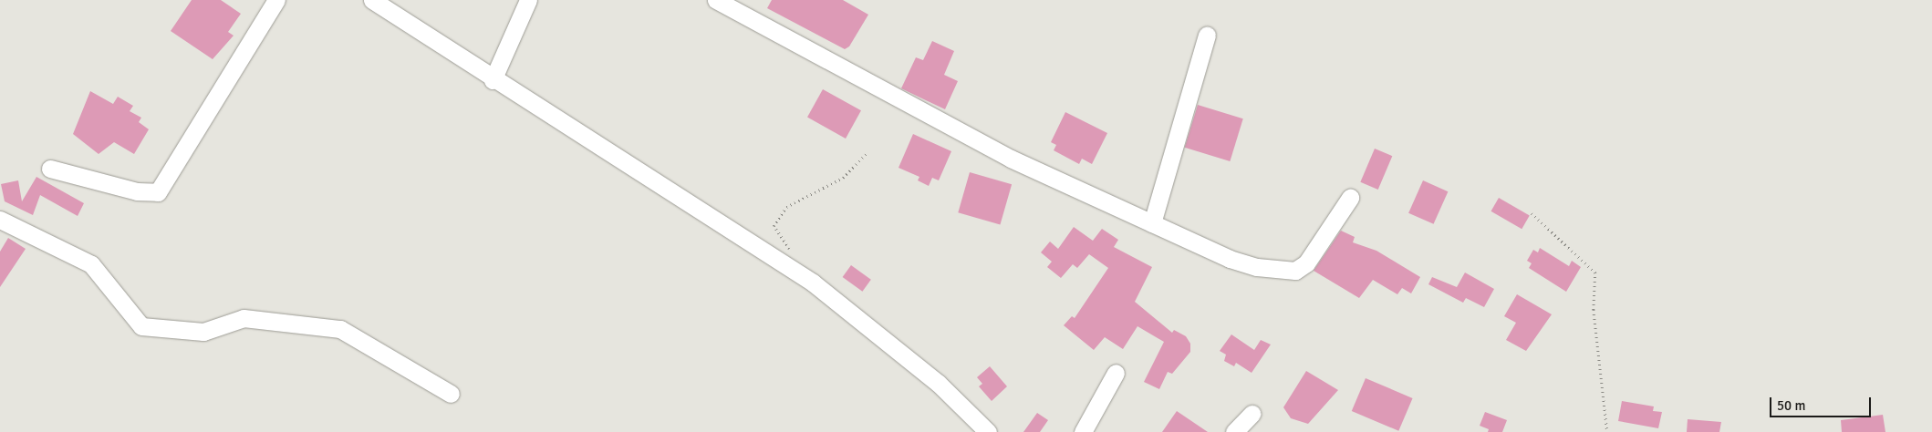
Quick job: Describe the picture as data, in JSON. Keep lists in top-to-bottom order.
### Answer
{
  "scale_bar": "50 m"
}
